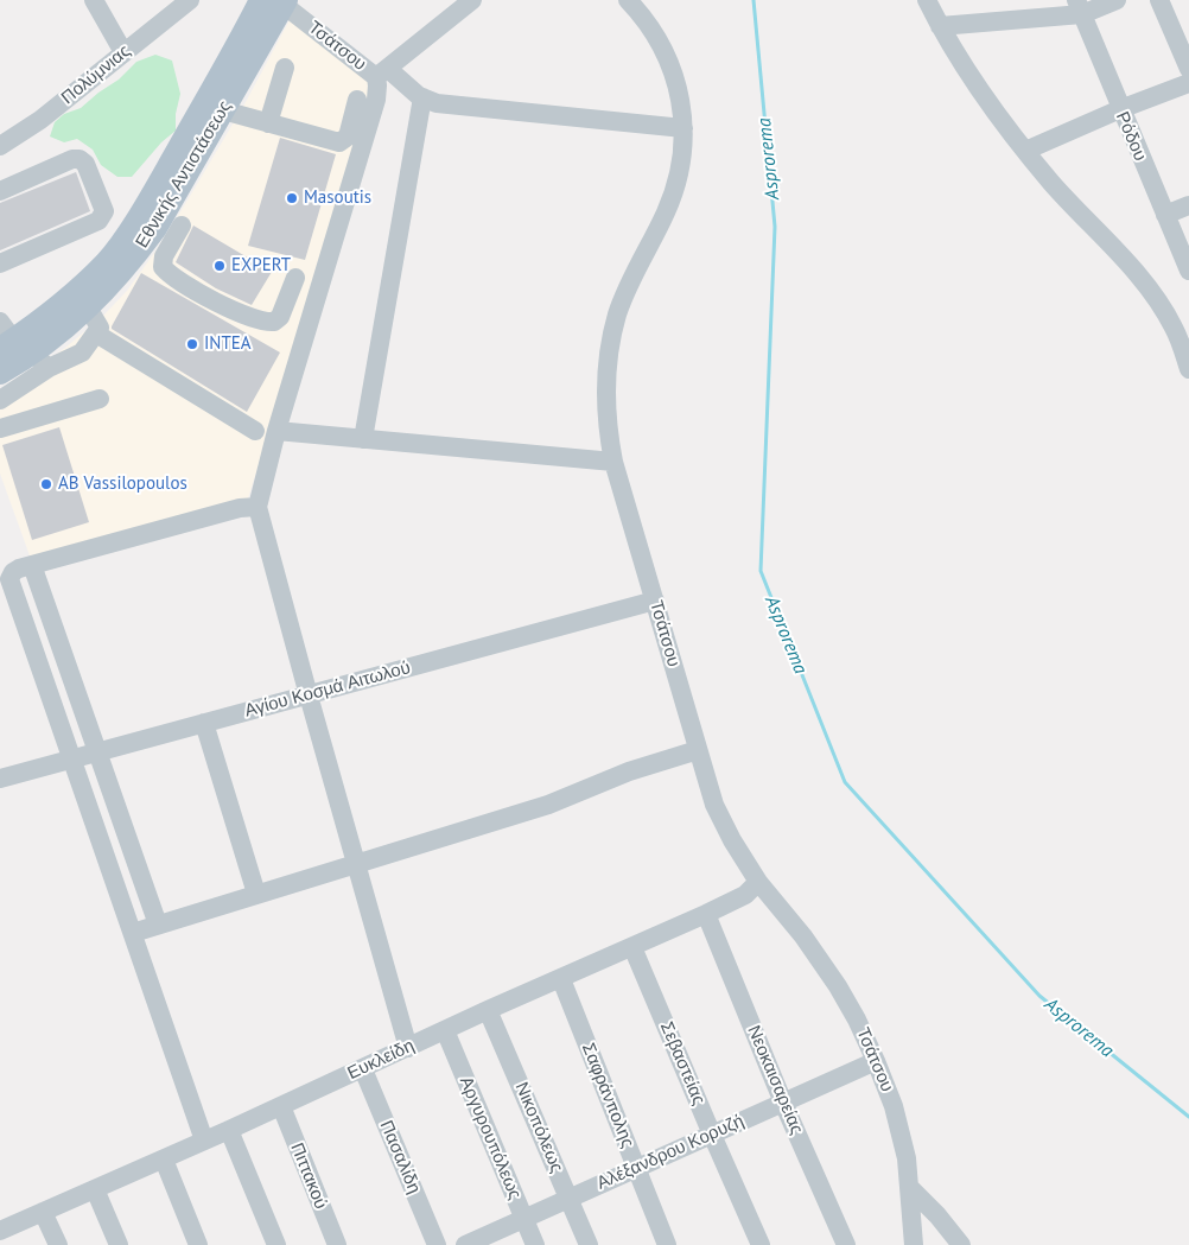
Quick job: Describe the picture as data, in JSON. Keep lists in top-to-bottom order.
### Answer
{
  "streets": {
    "main road": ["Εθνικής Αντιστάσεως"],
    "street": [
      "Τσάτσου",
      "Πολύμνιας",
      "Ρόδου",
      "Αγίου Κοσμά Αιτωλού",
      "Ευκλείδη",
      "Σεβαστείας",
      "Νεοκαισαρείας",
      "Σαφράνπολης",
      "Νικοπόλεως",
      "Αργυρουπόλεως",
      "Αλέξανδρου Κορυζή",
      "Πασαλίδη",
      "Πιττακού"
    ]
  },
  "crossings": [
    ["Τσάτσου", "Εθνικής Αντιστάσεως"],
    ["Τσάτσου", "Αγίου Κοσμά Αιτωλού"],
    ["Τσάτσου", "Ευκλείδη"],
    ["Τσάτσου", "Αλέξανδρου Κορυζή"],
    ["Ευκλείδη", "Σεβαστείας"],
    ["Ευκλείδη", "Νεοκαισαρείας"],
    ["Ευκλείδη", "Σαφράνπολης"],
    ["Ευκλείδη", "Νικοπόλεως"],
    ["Ευκλείδη", "Αργυρουπόλεως"],
    ["Ευκλείδη", "Πασαλίδη"],
    ["Ευκλείδη", "Πιττακού"],
    ["Σεβαστείας", "Αλέξανδρου Κορυζή"],
    ["Νεοκαισαρείας", "Αλέξανδρου Κορυζή"],
    ["Σαφράνπολης", "Αλέξανδρου Κορυζή"],
    ["Νικοπόλεως", "Αλέξανδρου Κορυζή"],
    ["Αργυρουπόλεως", "Αλέξανδρου Κορυζή"]
  ],
  "water": ["Asprorema"],
  "places": [
    "Masoutis",
    "EXPERT",
    "INTEA",
    "AB Vassilopoulos"
  ]
}
